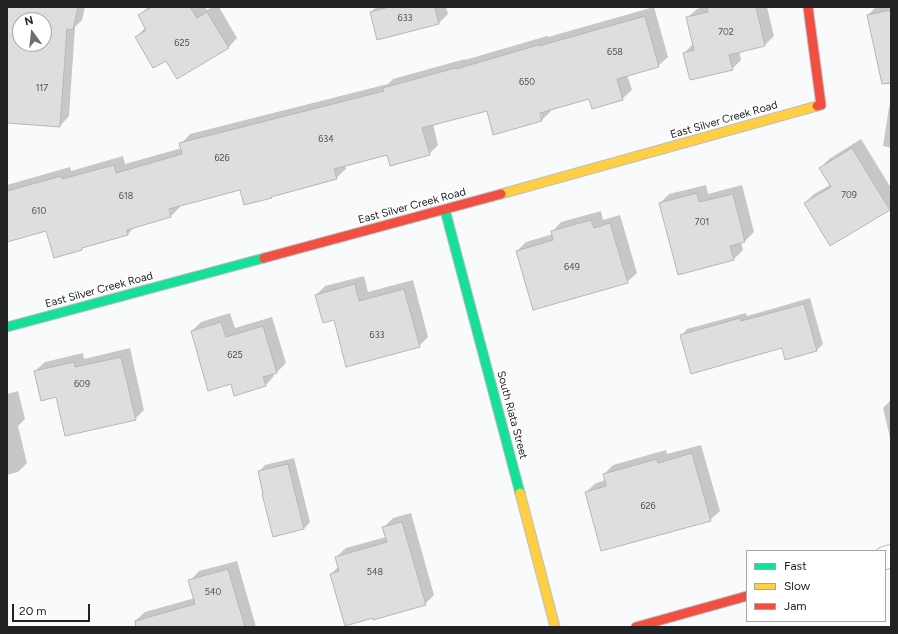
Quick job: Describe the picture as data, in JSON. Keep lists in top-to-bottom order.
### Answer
{
  "streets": {
    "street": ["East Silver Creek Road", "South Riata Street"]
  },
  "crossings": [
    ["East Silver Creek Road", "South Riata Street"]
  ],
  "house_numbers": [
    "633",
    "702",
    "625",
    "658",
    "650",
    "117",
    "634",
    "626",
    "709",
    "618",
    "610",
    "701",
    "649",
    "633",
    "625",
    "609",
    "626",
    "548",
    "540"
  ],
  "legend": ["Fast", "Slow", "Jam"],
  "scale_bar": "20 m",
  "north": "top"
}
